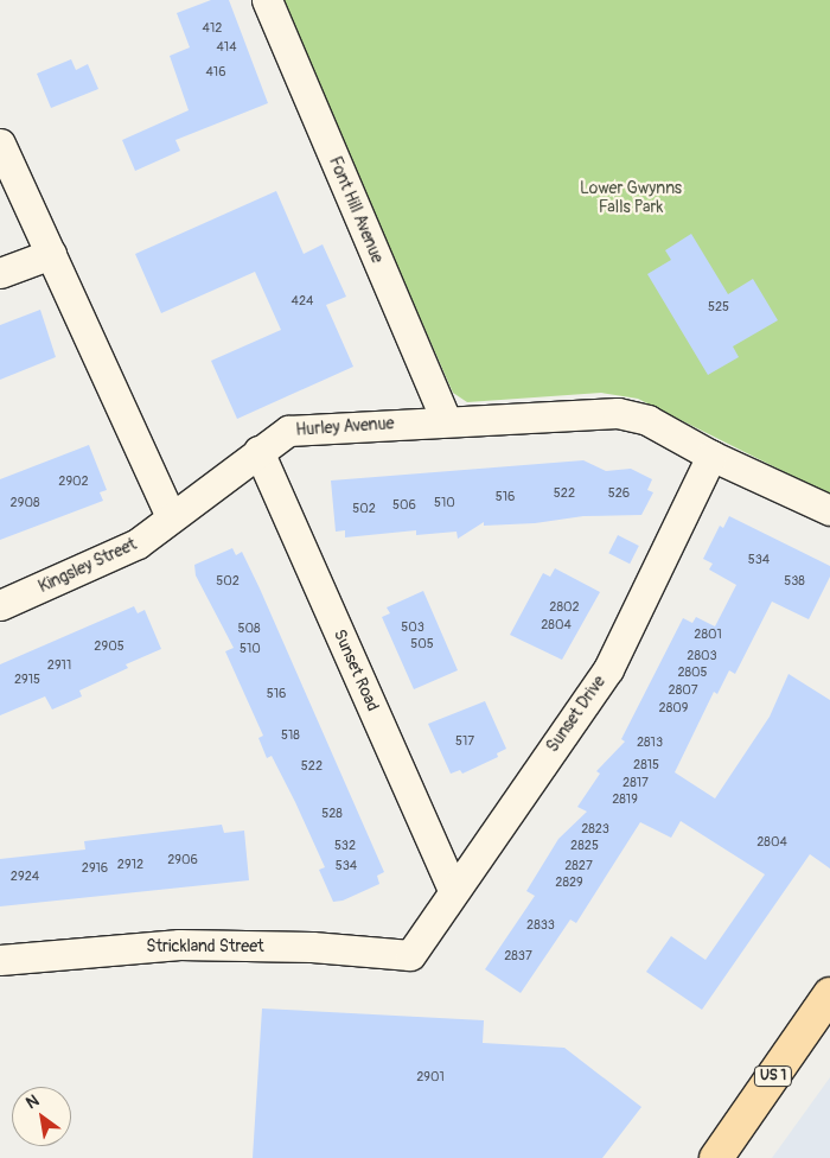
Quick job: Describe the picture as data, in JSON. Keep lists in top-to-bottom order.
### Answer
{
  "streets": {
    "main road": ["US 1"],
    "street": [
      "Font Hill Avenue",
      "Hurley Avenue",
      "Kingsley Street",
      "Sunset Road",
      "Sunset Drive",
      "Strickland Street"
    ]
  },
  "crossings": [
    ["Font Hill Avenue", "Hurley Avenue"],
    ["Hurley Avenue", "Kingsley Street"],
    ["Hurley Avenue", "Sunset Road"],
    ["Hurley Avenue", "Sunset Drive"],
    ["Sunset Road", "Sunset Drive"],
    ["Sunset Drive", "Strickland Street"]
  ],
  "parks": ["Lower Gwynns Falls Park"],
  "house_numbers": [
    "412",
    "414",
    "416",
    "424",
    "525",
    "2902",
    "522",
    "526",
    "516",
    "2908",
    "510",
    "506",
    "502",
    "534",
    "502",
    "538",
    "2802",
    "2804",
    "503",
    "508",
    "2801",
    "505",
    "2905",
    "510",
    "2803",
    "2911",
    "2805",
    "2915",
    "2807",
    "516",
    "2809",
    "518",
    "517",
    "2813",
    "2815",
    "522",
    "2817",
    "2819",
    "528",
    "2823",
    "2804",
    "532",
    "2825",
    "2906",
    "2912",
    "534",
    "2827",
    "2916",
    "2924",
    "2829",
    "2833",
    "2837",
    "2901"
  ],
  "north": "top left"
}
